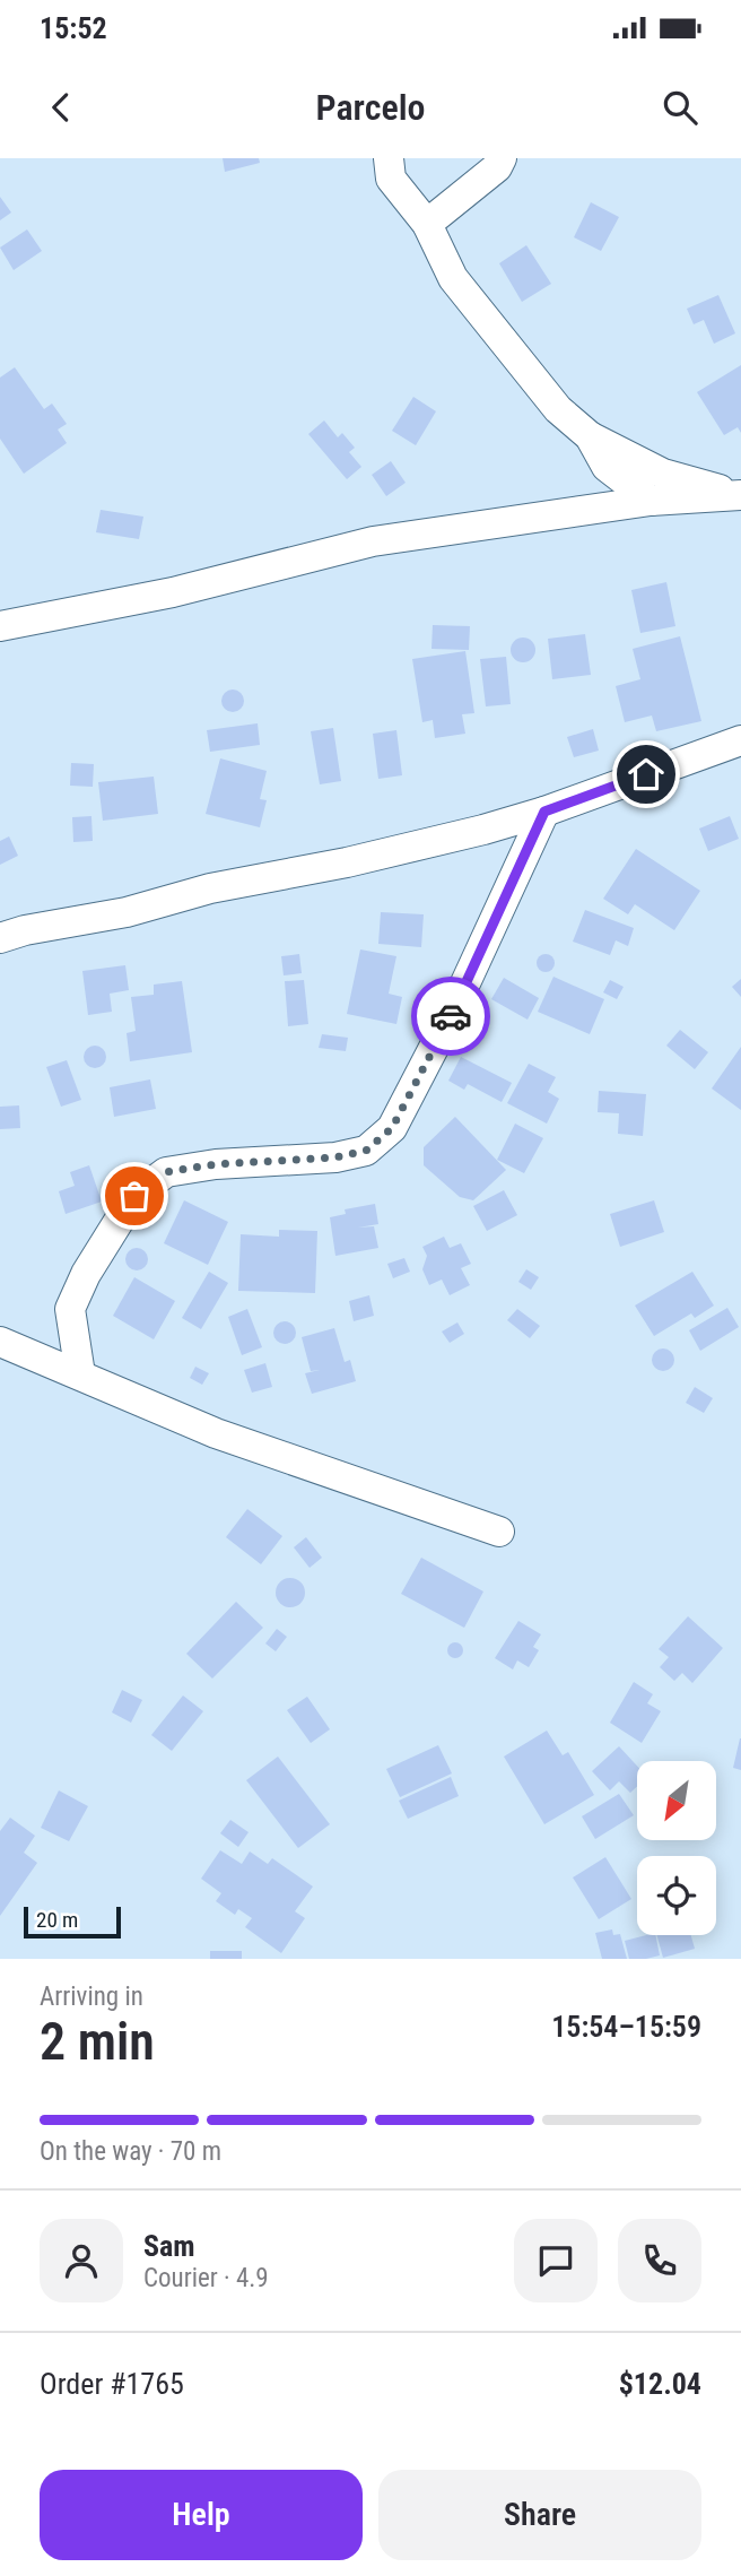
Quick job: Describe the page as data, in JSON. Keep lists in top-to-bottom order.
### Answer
{
  "scale_bar": "20 m",
  "north": "bottom left",
  "page": {
    "status": "15:52",
    "header": "Parcelo",
    "scale": "20 m",
    "heading": ["2 min", "Arriving in", "15:54–15:59"],
    "panel": [
      "Sam",
      "Courier · 4.9",
      "Order #1765",
      "$12.04"
    ],
    "bar": "On the way · 70 m",
    "buttons": ["Help", "Share"]
  }
}
